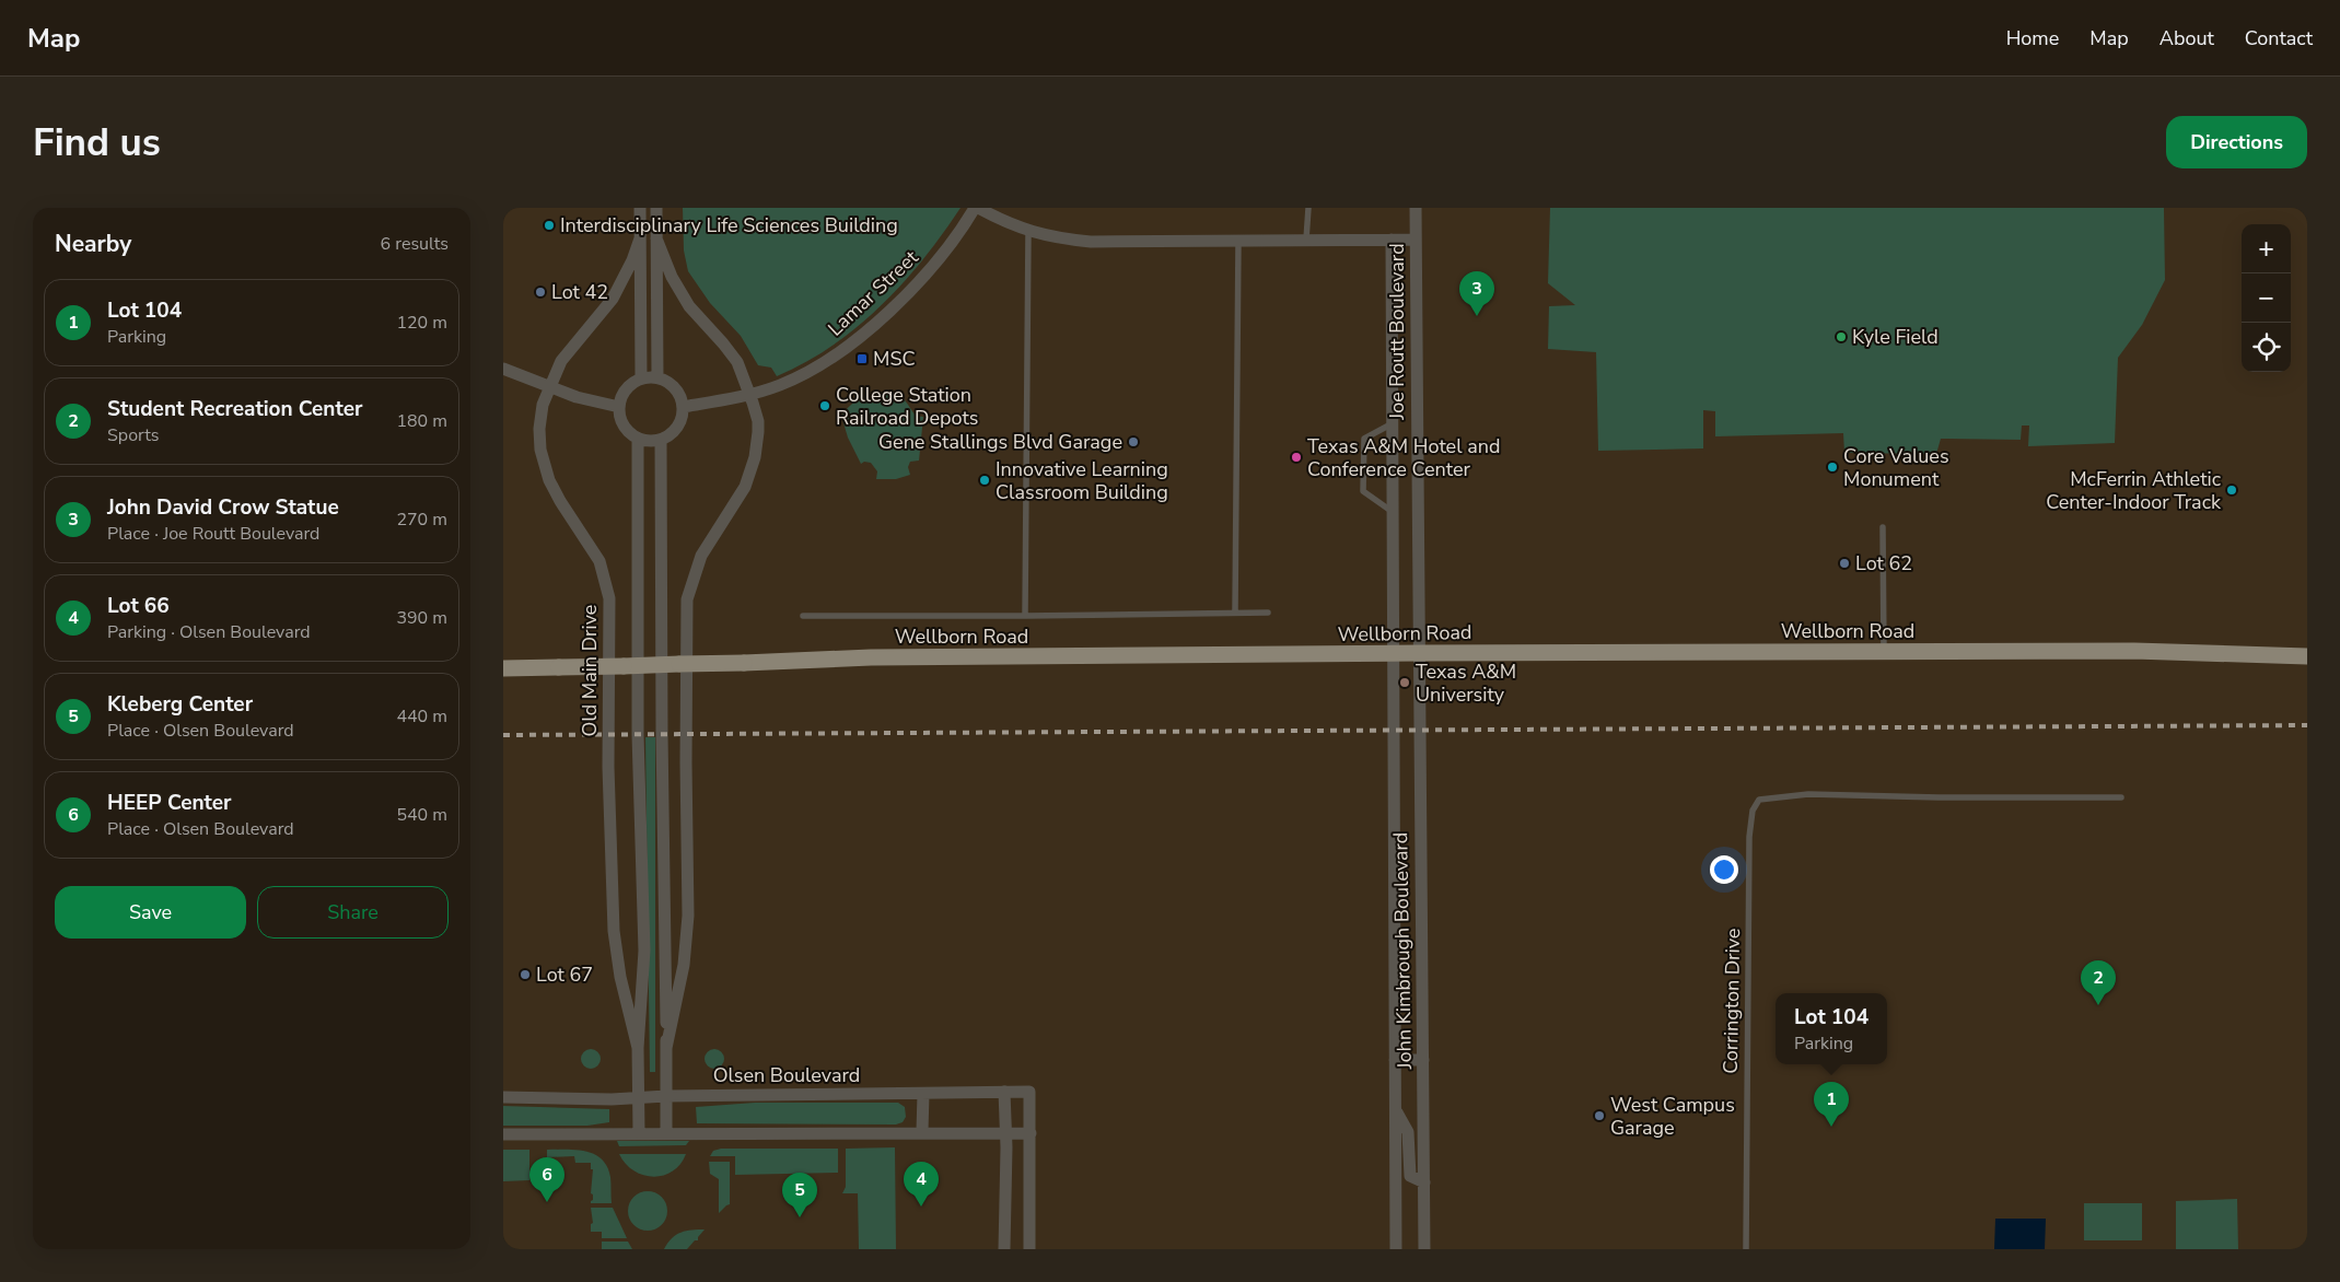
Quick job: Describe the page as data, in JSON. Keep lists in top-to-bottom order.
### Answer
{
  "streets": {
    "main road": ["Wellborn Road"],
    "street": [
      "Lamar Street",
      "Joe Routt Boulevard",
      "Old Main Drive",
      "John Kimbrough Boulevard",
      "Olsen Boulevard"
    ],
    "lane": ["Corrington Drive"]
  },
  "crossings": [
    ["Lamar Street", "Old Main Drive"],
    ["Joe Routt Boulevard", "Wellborn Road"],
    ["Joe Routt Boulevard", "John Kimbrough Boulevard"],
    ["Wellborn Road", "Old Main Drive"],
    ["Wellborn Road", "John Kimbrough Boulevard"],
    ["Old Main Drive", "Olsen Boulevard"]
  ],
  "places": {
    "other": [
      "Interdisciplinary Life Sciences Building",
      "Lot 42",
      "Kyle Field",
      "College Station Railroad Depots",
      "Gene Stallings Blvd Garage",
      "Texas A&M Hotel and Conference Center",
      "Core Values Monument",
      "Innovative Learning Classroom Building",
      "McFerrin Athletic Center-Indoor Track",
      "Lot 62",
      "Texas A&M University",
      "Lot 67",
      "West Campus Garage"
    ],
    "transit": ["MSC"]
  },
  "page": {
    "header": "Map",
    "nav": [
      "Home",
      "Map",
      "About",
      "Contact"
    ],
    "buttons": [
      "Directions",
      ["Save", "Share"]
    ],
    "title": "Find us",
    "heading": ["Nearby", "6 results"],
    "map_buttons": ["+", "−"],
    "pins": [
      "3",
      "2",
      "1",
      "6",
      "4",
      "5"
    ],
    "list": [
      {
        "mark": "1",
        "name": "Lot 104",
        "note": "Parking",
        "value": "120 m"
      },
      {
        "mark": "2",
        "name": "Student Recreation Center",
        "note": "Sports",
        "value": "180 m"
      },
      {
        "mark": "3",
        "name": "John David Crow Statue",
        "note": "Place · Joe Routt Boulevard",
        "value": "270 m"
      },
      {
        "mark": "4",
        "name": "Lot 66",
        "note": "Parking · Olsen Boulevard",
        "value": "390 m"
      },
      {
        "mark": "5",
        "name": "Kleberg Center",
        "note": "Place · Olsen Boulevard",
        "value": "440 m"
      },
      {
        "mark": "6",
        "name": "HEEP Center",
        "note": "Place · Olsen Boulevard",
        "value": "540 m"
      }
    ],
    "popup": ["Lot 104", "Parking"]
  }
}
